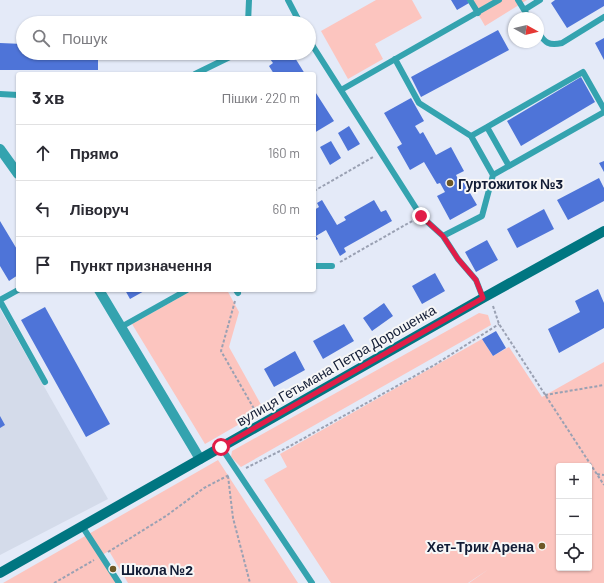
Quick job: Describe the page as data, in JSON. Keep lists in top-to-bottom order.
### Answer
{
  "streets": {
    "street": ["вулиця Гетьмана Петра Дорошенка"]
  },
  "places": ["Гуртожиток №3", "Хет-Трик Арена", "Школа №2"],
  "north": "right",
  "page": {
    "search": "Пошук",
    "heading": ["3 хв", "Пішки · 220 m"],
    "list": [
      ["Прямо", "160 m"],
      ["Ліворуч", "60 m"],
      "Пункт призначення"
    ],
    "map_buttons": ["+", "−"]
  }
}
